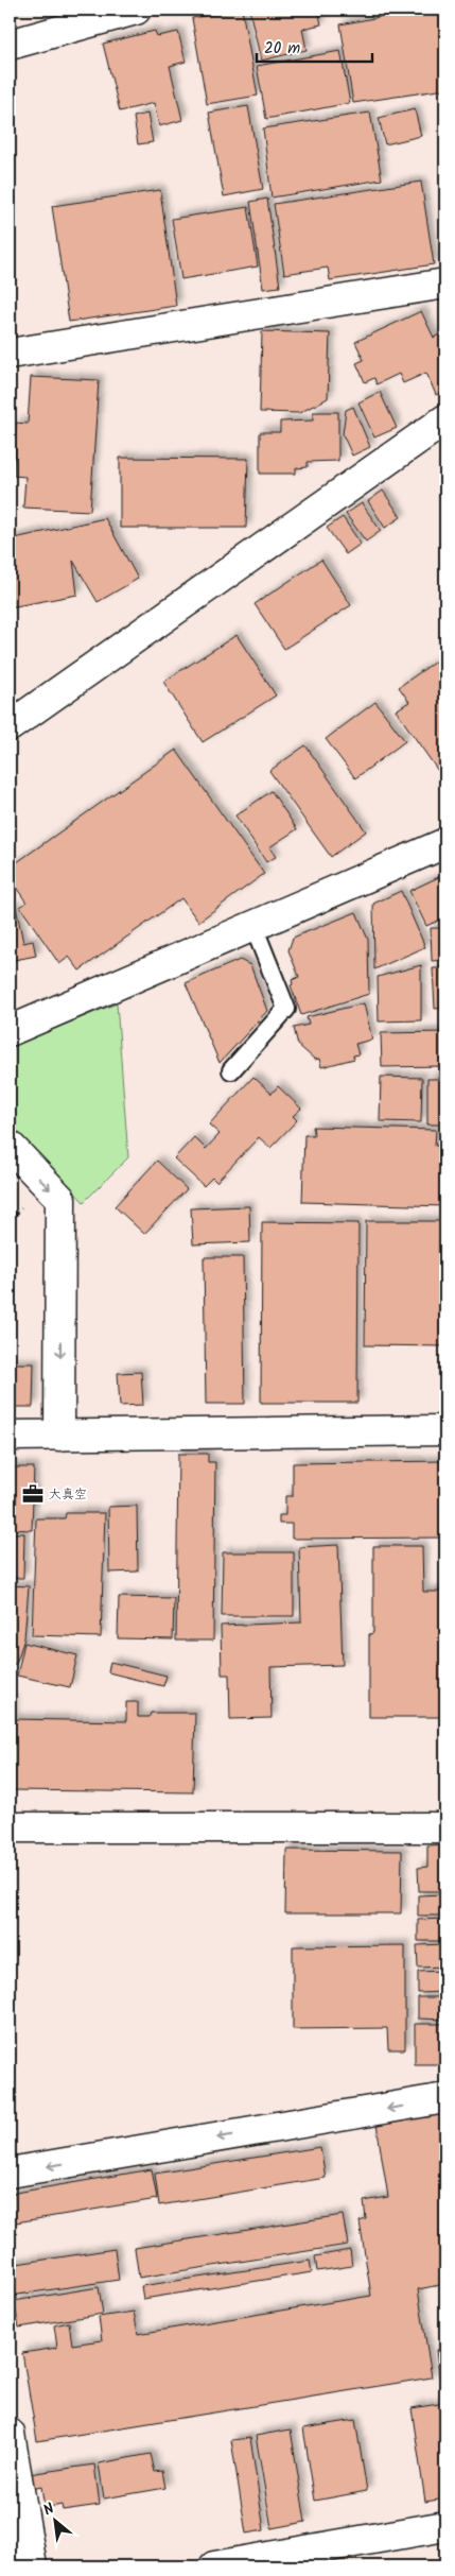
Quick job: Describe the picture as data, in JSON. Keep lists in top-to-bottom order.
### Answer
{
  "places": {
    "office": ["大真空"]
  },
  "scale_bar": "20 m",
  "north": "top left"
}
